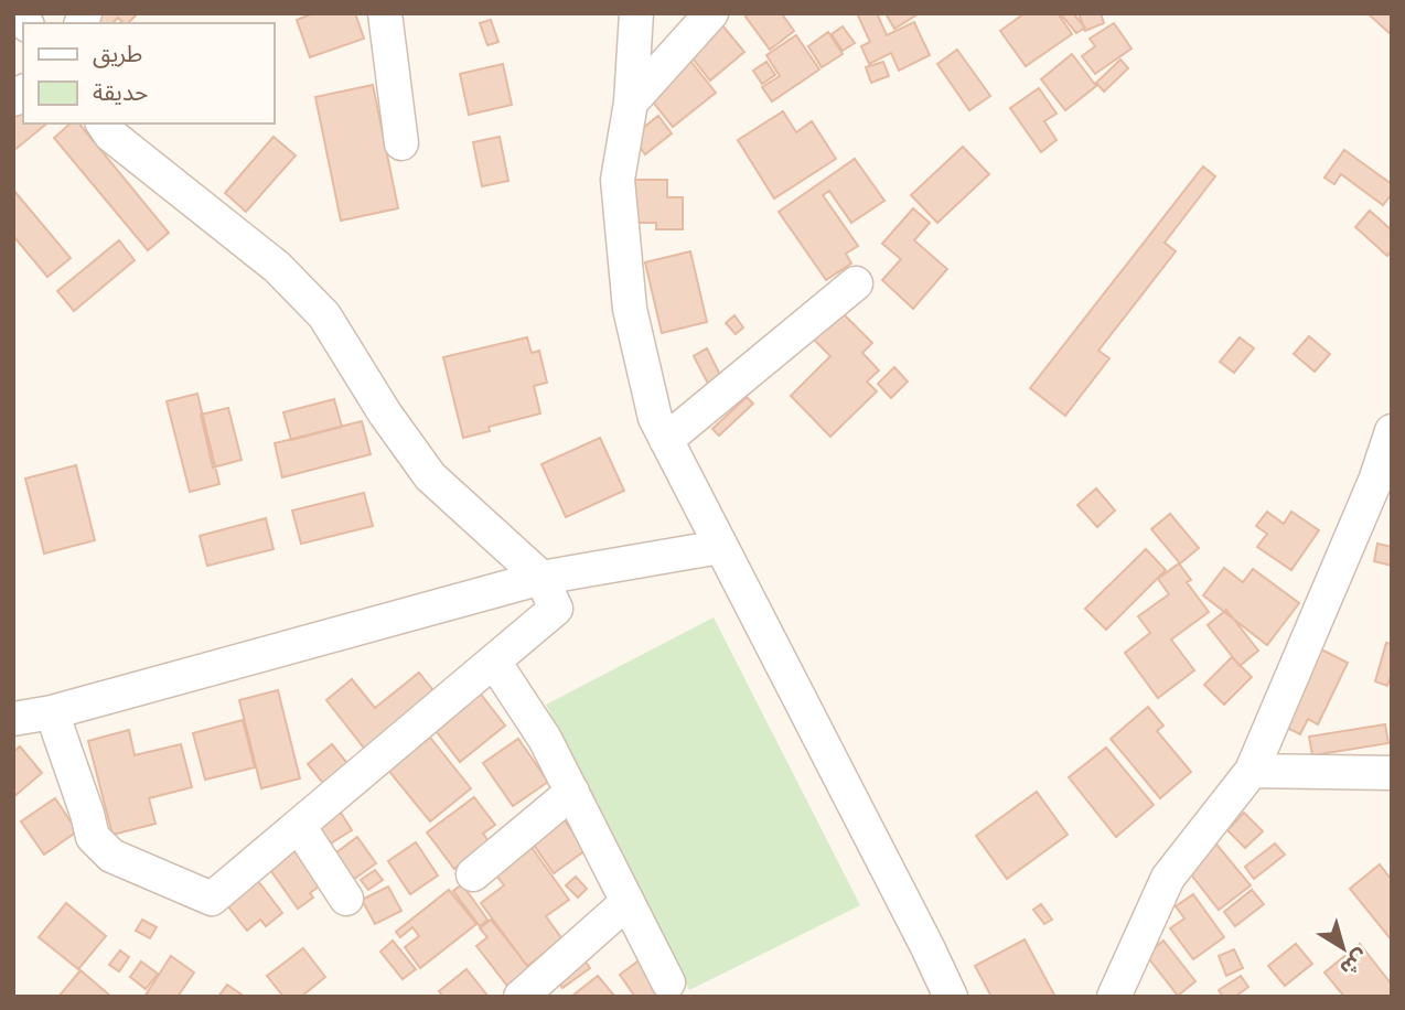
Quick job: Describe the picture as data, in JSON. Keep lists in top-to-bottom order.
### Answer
{
  "legend": ["طريق", "حديقة"],
  "north": "bottom right"
}
